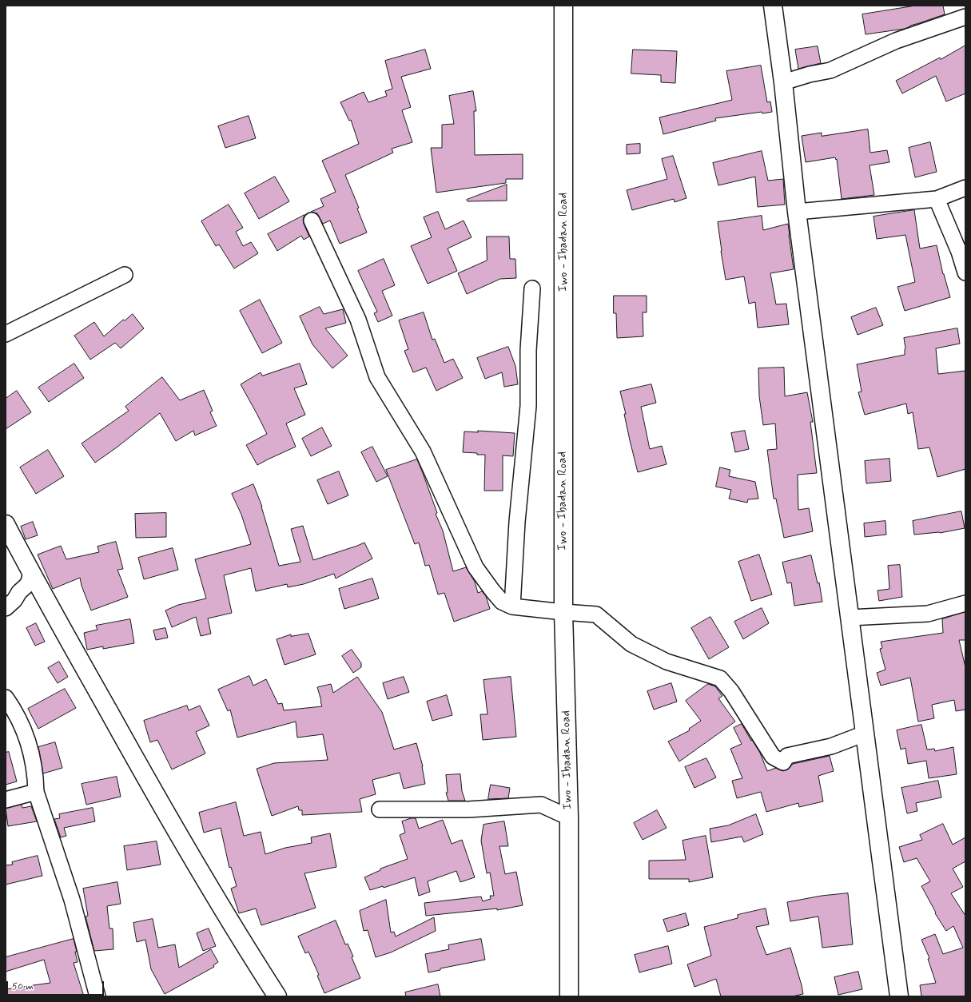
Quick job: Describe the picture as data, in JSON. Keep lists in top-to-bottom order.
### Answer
{
  "streets": {
    "street": ["Iwo - Ibadan Road"]
  },
  "scale_bar": "50 m"
}
